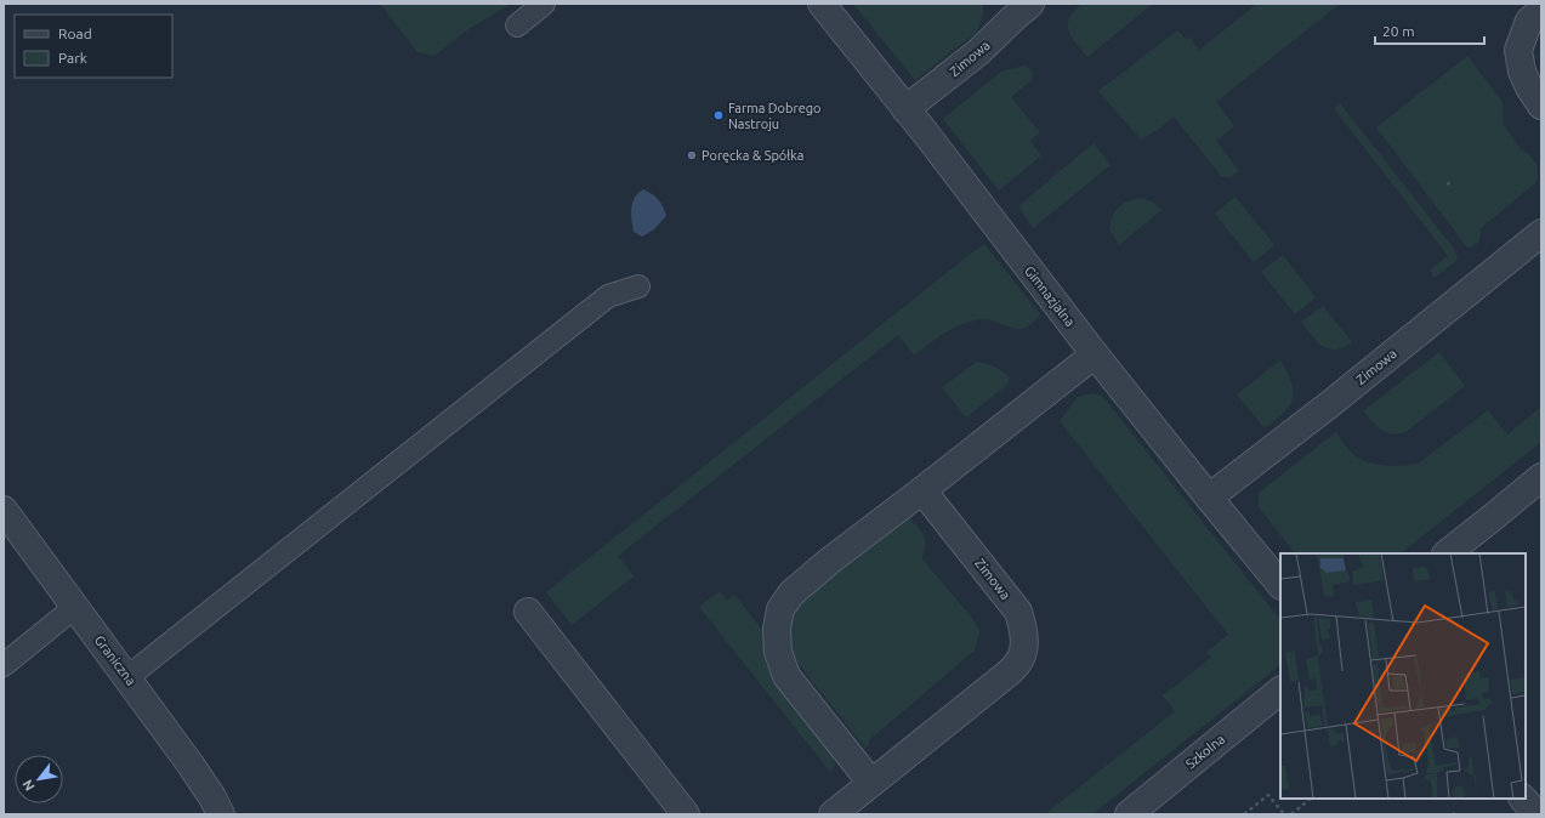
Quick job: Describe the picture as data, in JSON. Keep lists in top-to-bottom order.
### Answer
{
  "streets": {
    "street": [
      "Zimowa",
      "Gimnazjalna",
      "Graniczna",
      "Szkolna"
    ]
  },
  "crossings": [
    ["Zimowa", "Gimnazjalna"]
  ],
  "places": ["Farma Dobrego Nastroju", "Poręcka & Spółka"],
  "legend": ["Road", "Park"],
  "scale_bar": "20 m",
  "north": "bottom left"
}
